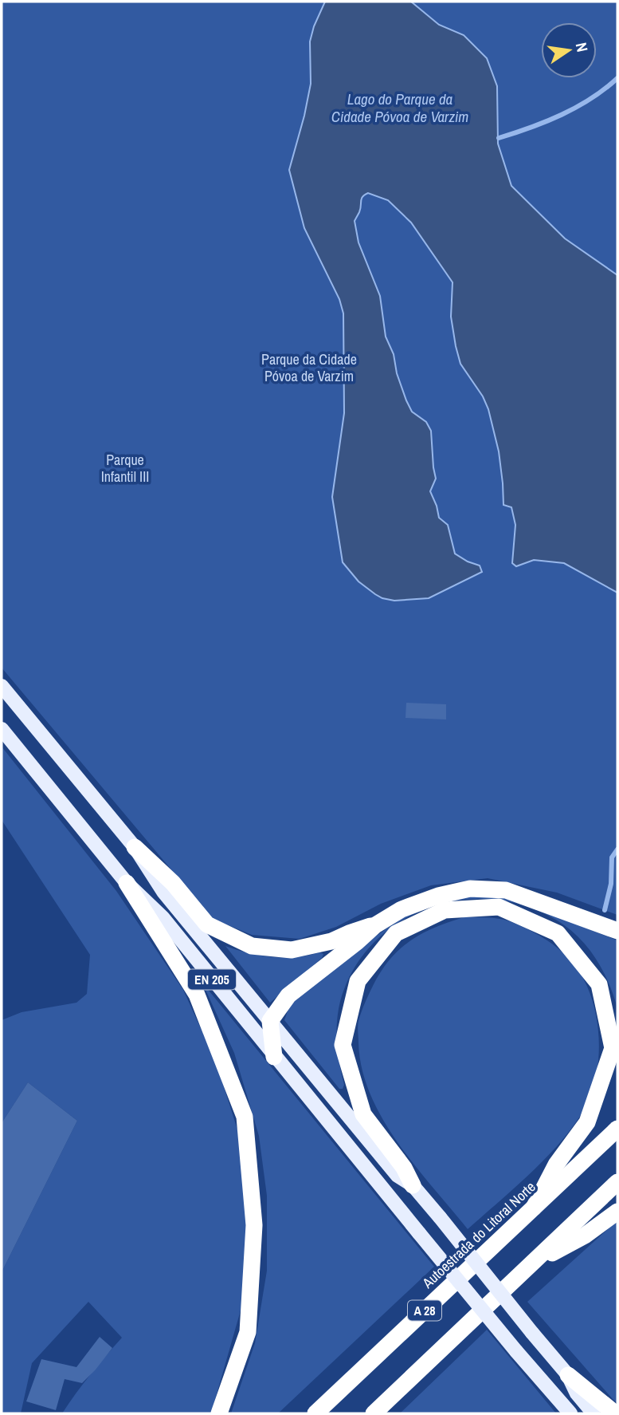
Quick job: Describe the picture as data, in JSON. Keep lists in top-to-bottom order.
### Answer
{
  "streets": {
    "highway": ["Autoestrada do Litoral Norte", "A 28"],
    "main road": ["EN 205"]
  },
  "water": ["Lago do Parque da Cidade Póvoa de Varzim"],
  "parks": ["Parque da Cidade Póvoa de Varzim", "Parque Infantil III"],
  "north": "right"
}
